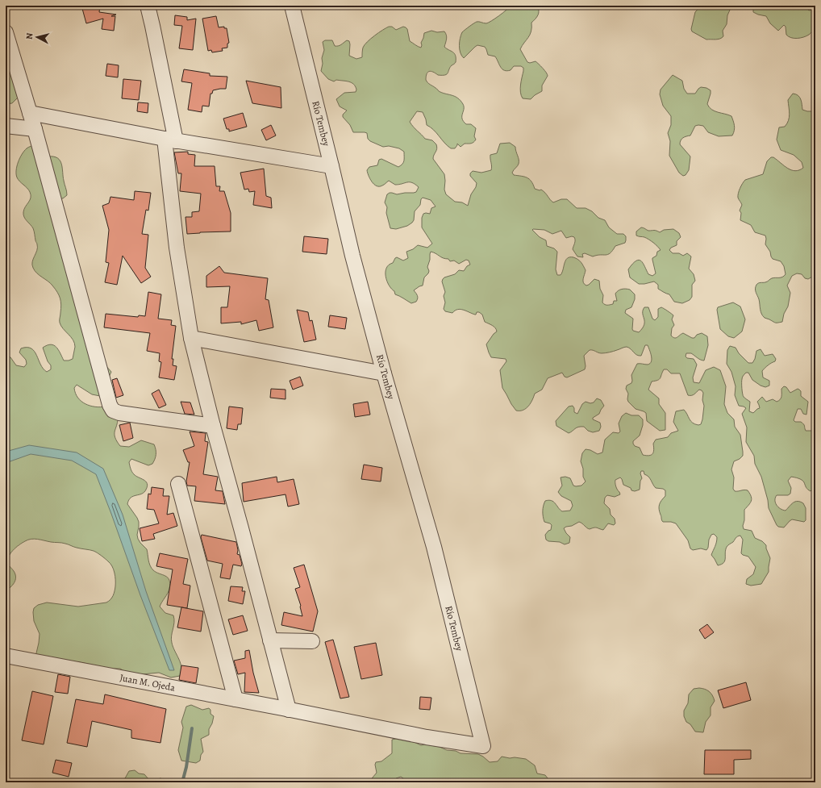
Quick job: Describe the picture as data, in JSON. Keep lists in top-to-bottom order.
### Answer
{
  "streets": {
    "street": ["Río Tembey", "Juan M. Ojeda"]
  },
  "crossings": [
    ["Río Tembey", "Juan M. Ojeda"]
  ],
  "north": "left"
}
